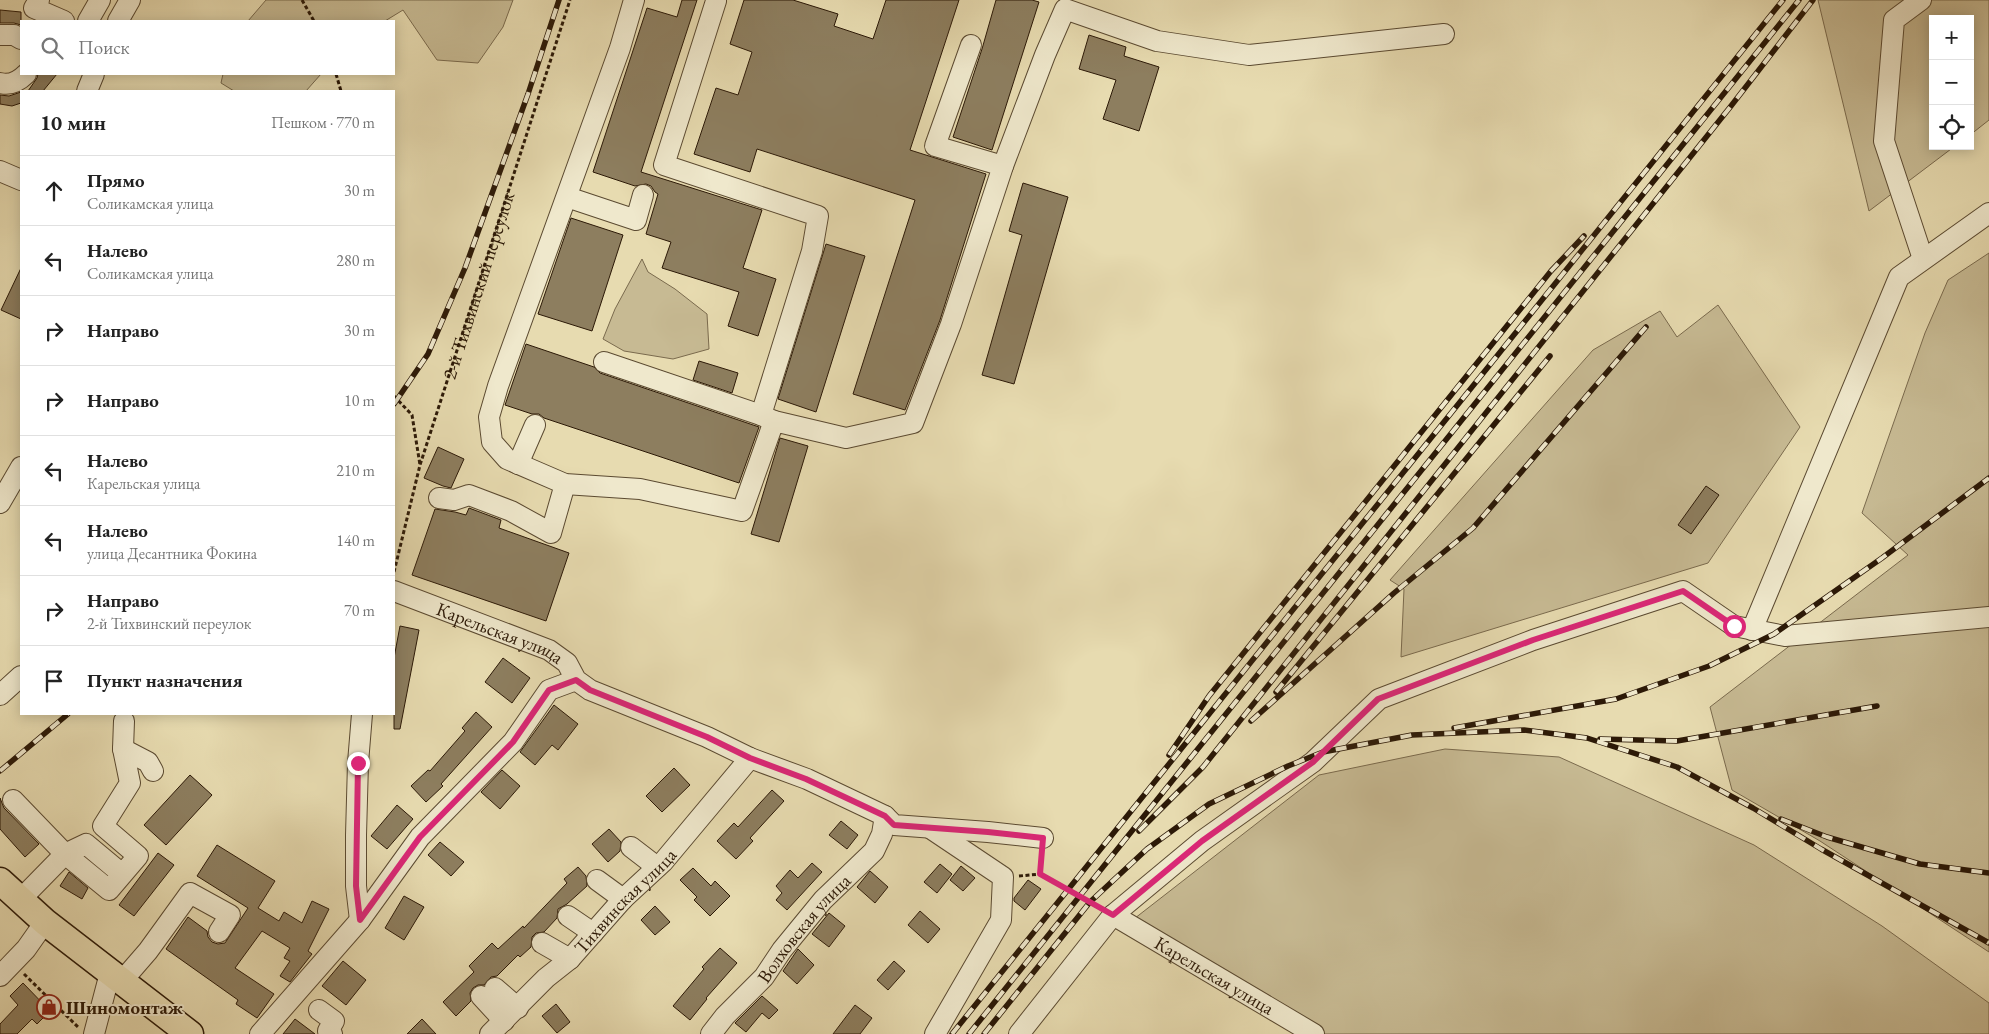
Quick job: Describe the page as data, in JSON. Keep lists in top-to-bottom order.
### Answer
{
  "streets": {
    "street": ["Карельская улица", "Тихвинская улица", "Волховская улица"],
    "path": ["2-й Тихвинский переулок"]
  },
  "crossings": [
    ["Карельская улица", "Тихвинская улица"],
    ["Карельская улица", "Волховская улица"]
  ],
  "places": {
    "shop": ["Шиномонтаж"]
  },
  "page": {
    "map_buttons": ["+", "−"],
    "search": "Поиск",
    "heading": ["10 мин", "Пешком · 770 m"],
    "list": [
      ["Прямо", "Соликамская улица", "30 m"],
      ["Налево", "Соликамская улица", "280 m"],
      ["Направо", "30 m"],
      ["Направо", "10 m"],
      ["Налево", "Карельская улица", "210 m"],
      ["Налево", "улица Десантника Фокина", "140 m"],
      ["Направо", "2-й Тихвинский переулок", "70 m"],
      "Пункт назначения"
    ]
  }
}
